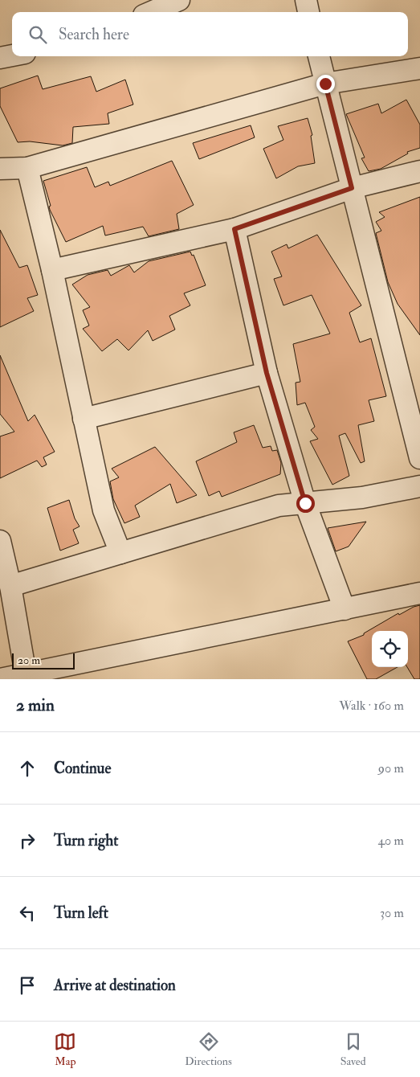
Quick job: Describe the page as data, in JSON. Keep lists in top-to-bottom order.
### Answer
{
  "scale_bar": "20 m",
  "page": {
    "search": "Search here",
    "scale": "20 m",
    "heading": ["2 min", "Walk · 160 m"],
    "list": [
      ["Continue", "90 m"],
      ["Turn right", "40 m"],
      ["Turn left", "30 m"],
      "Arrive at destination"
    ],
    "nav": ["Map", "Directions", "Saved"]
  }
}
